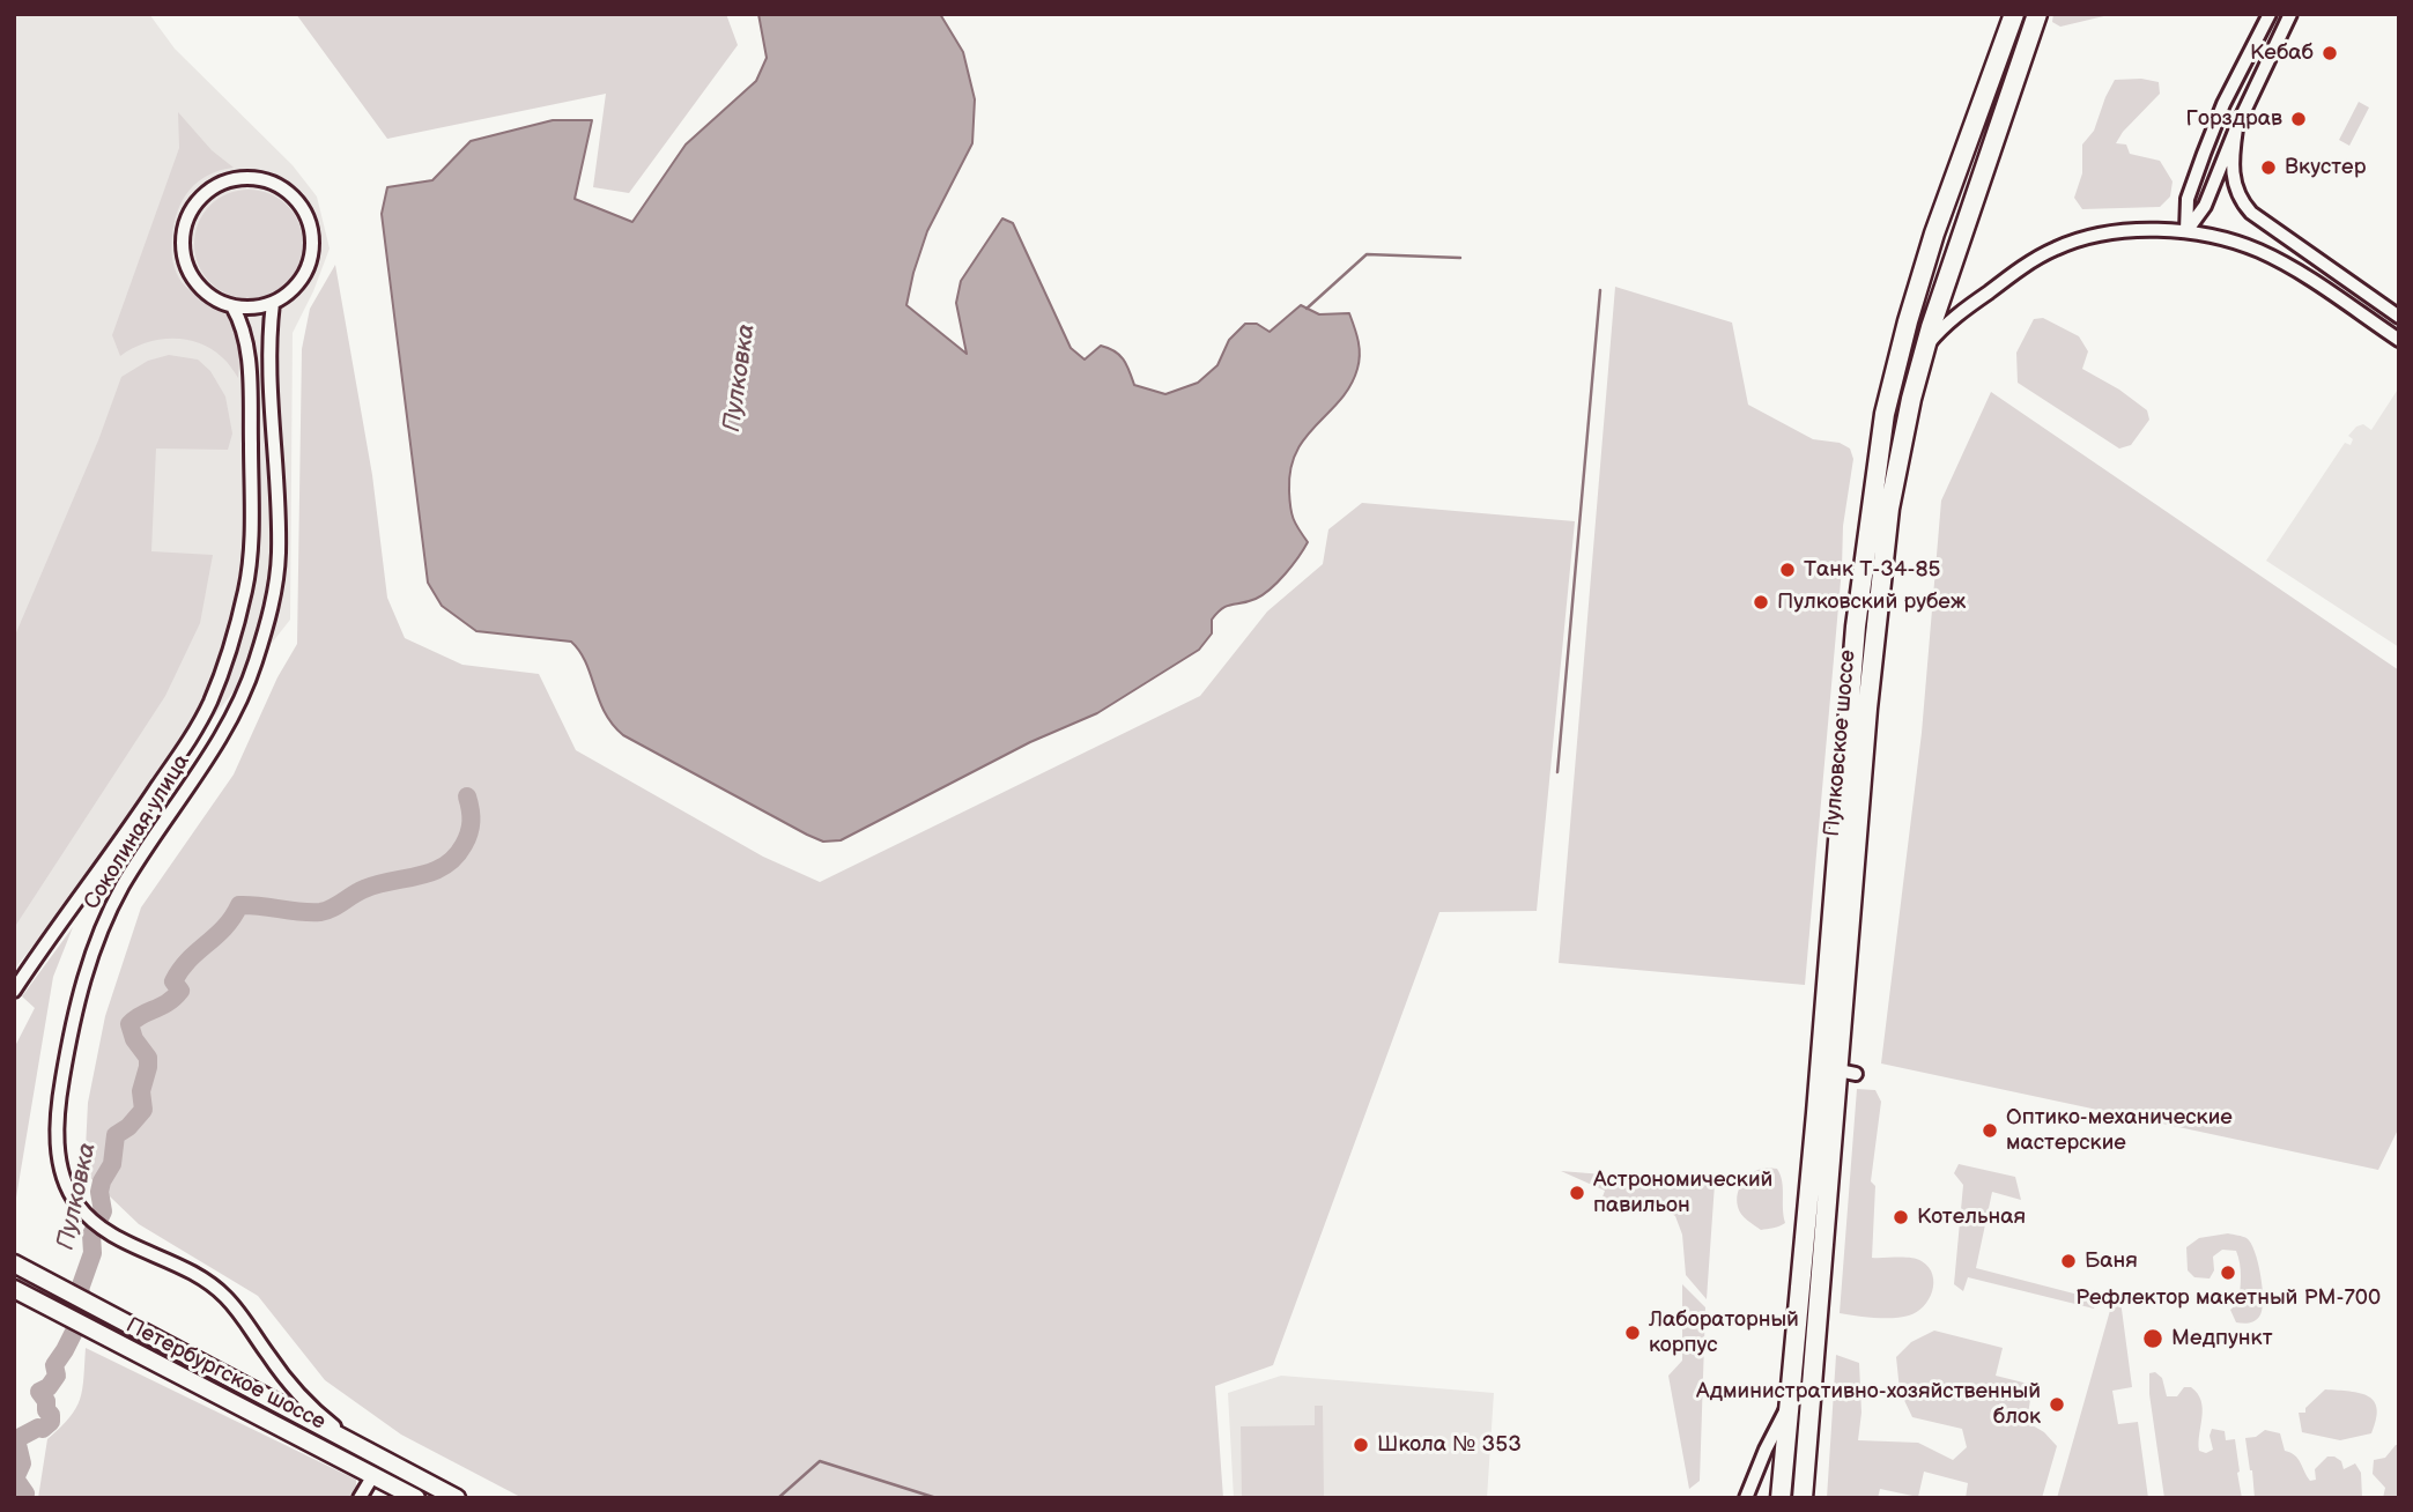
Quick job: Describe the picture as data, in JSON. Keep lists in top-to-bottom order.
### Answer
{
  "streets": {
    "highway": ["Пулковское шоссе"],
    "main road": ["Петербургское шоссе"],
    "street": ["Соколиная улица"]
  },
  "crossings": [
    ["Соколиная улица", "Петербургское шоссе"]
  ],
  "water": ["Пулковка"],
  "places": [
    "Кебаб",
    "Горздрав",
    "Вкустер",
    "Танк Т-34-85",
    "Пулковский рубеж",
    "Оптико-механические мастерские",
    "Астрономический павильон",
    "Котельная",
    "Баня",
    "Рефлектор макетный РМ-700",
    "Лабораторный корпус",
    "Медпункт",
    "Административно-хозяйственный блок",
    "Школа № 353"
  ]
}
